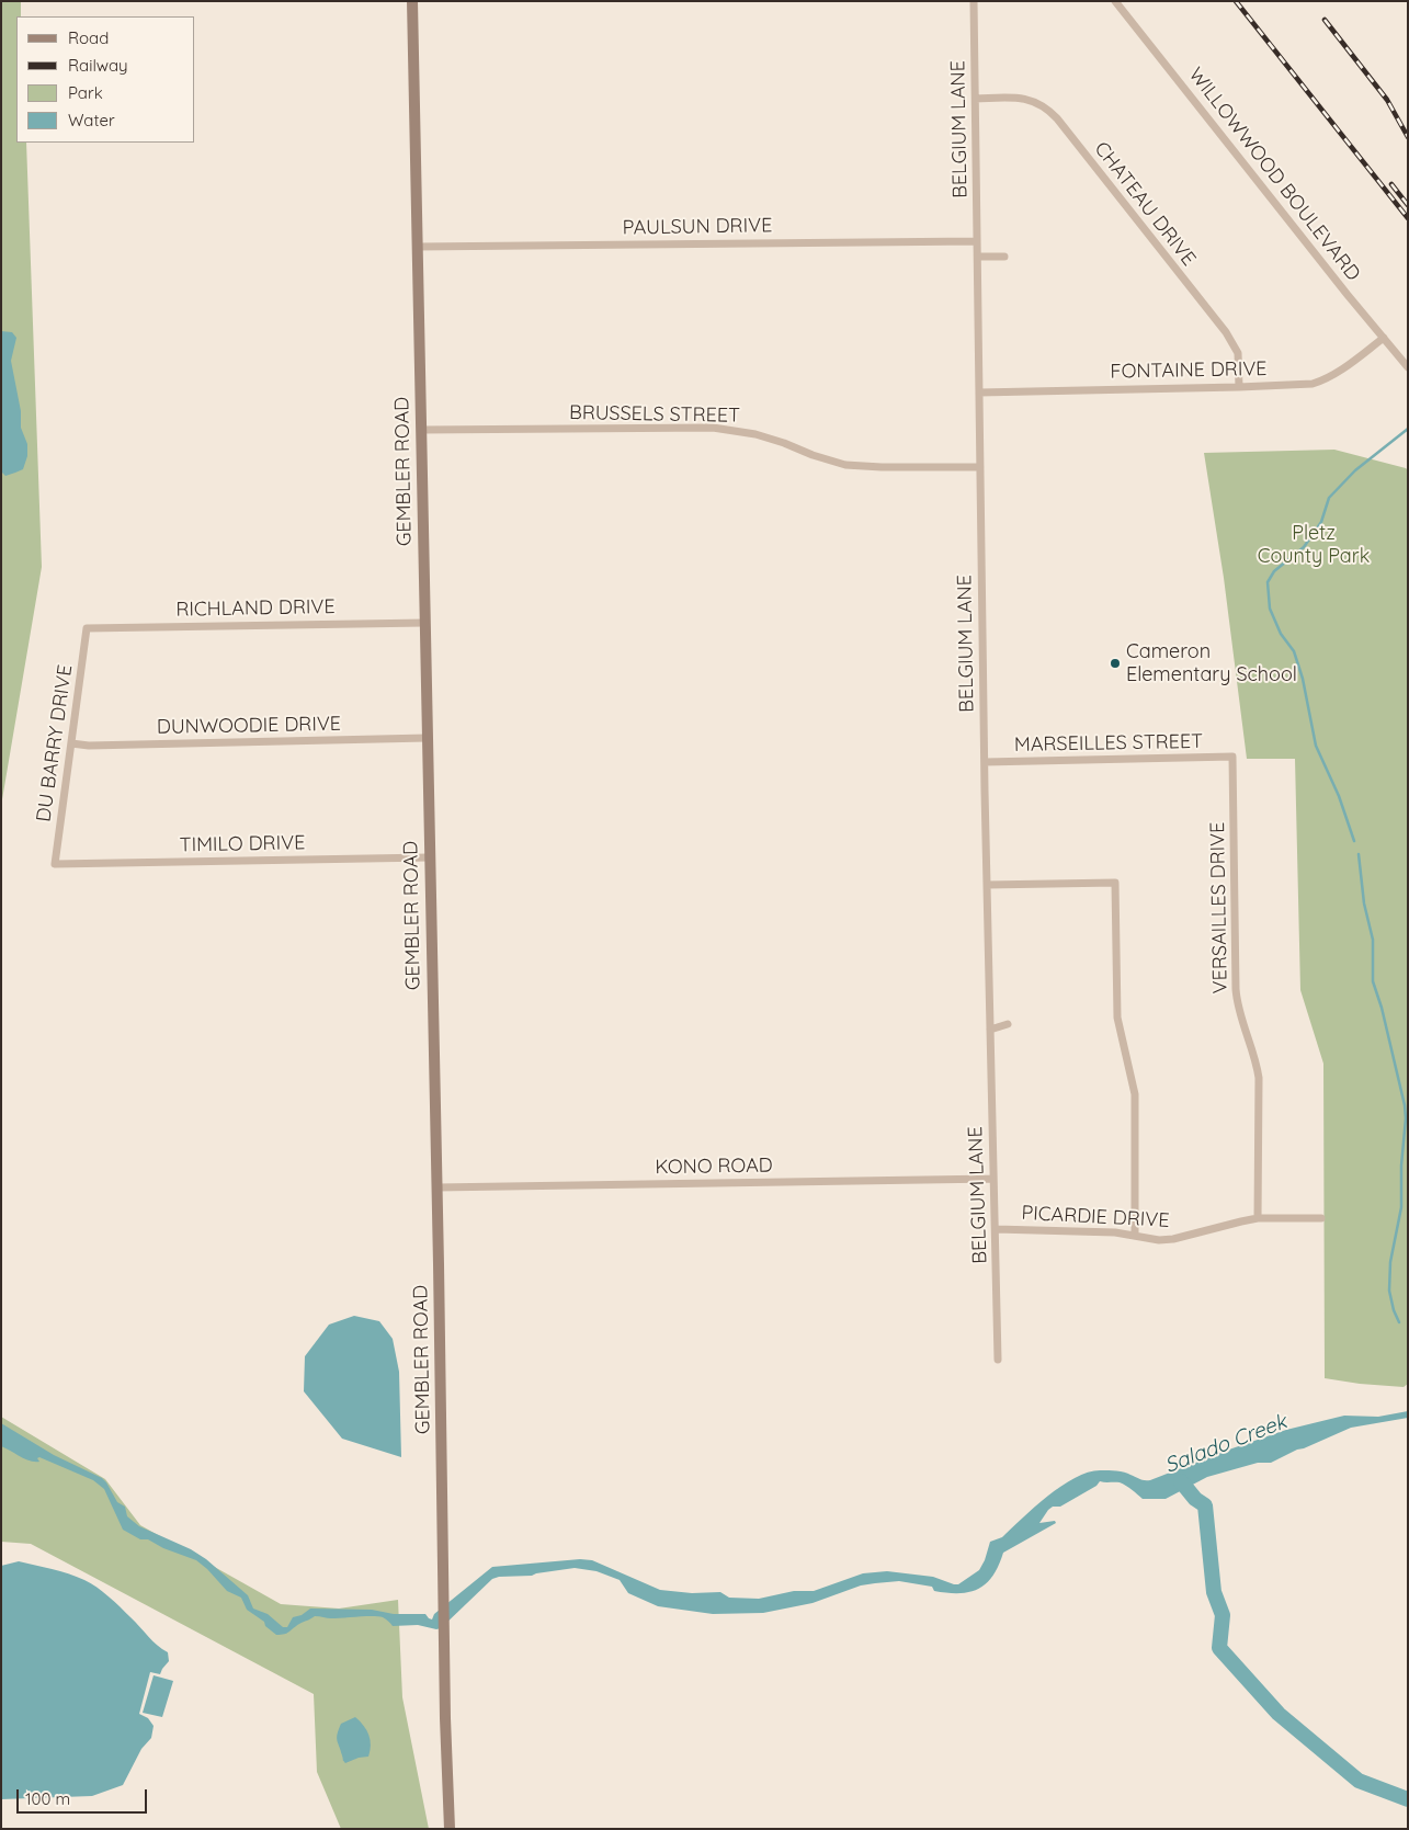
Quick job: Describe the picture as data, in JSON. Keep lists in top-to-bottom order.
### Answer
{
  "streets": {
    "main road": ["GEMBLER ROAD"],
    "street": [
      "BELGIUM LANE",
      "WILLOWWOOD BOULEVARD",
      "CHATEAU DRIVE",
      "PAULSUN DRIVE",
      "FONTAINE DRIVE",
      "BRUSSELS STREET",
      "RICHLAND DRIVE",
      "DUNWOODIE DRIVE",
      "DU BARRY DRIVE",
      "MARSEILLES STREET",
      "TIMILO DRIVE",
      "VERSAILLES DRIVE",
      "KONO ROAD",
      "PICARDIE DRIVE"
    ]
  },
  "crossings": [
    ["BELGIUM LANE", "CHATEAU DRIVE"],
    ["BELGIUM LANE", "PAULSUN DRIVE"],
    ["BELGIUM LANE", "FONTAINE DRIVE"],
    ["BELGIUM LANE", "BRUSSELS STREET"],
    ["BELGIUM LANE", "MARSEILLES STREET"],
    ["BELGIUM LANE", "KONO ROAD"],
    ["BELGIUM LANE", "PICARDIE DRIVE"],
    ["WILLOWWOOD BOULEVARD", "FONTAINE DRIVE"],
    ["CHATEAU DRIVE", "FONTAINE DRIVE"],
    ["PAULSUN DRIVE", "GEMBLER ROAD"],
    ["BRUSSELS STREET", "GEMBLER ROAD"],
    ["GEMBLER ROAD", "RICHLAND DRIVE"],
    ["GEMBLER ROAD", "DUNWOODIE DRIVE"],
    ["GEMBLER ROAD", "TIMILO DRIVE"],
    ["GEMBLER ROAD", "KONO ROAD"],
    ["RICHLAND DRIVE", "DU BARRY DRIVE"],
    ["DUNWOODIE DRIVE", "DU BARRY DRIVE"],
    ["DU BARRY DRIVE", "TIMILO DRIVE"],
    ["MARSEILLES STREET", "VERSAILLES DRIVE"],
    ["VERSAILLES DRIVE", "PICARDIE DRIVE"]
  ],
  "water": ["Salado Creek"],
  "parks": ["Pletz County Park"],
  "places": ["Cameron Elementary School"],
  "legend": [
    "Road",
    "Railway",
    "Park",
    "Water"
  ],
  "scale_bar": "100 m"
}
